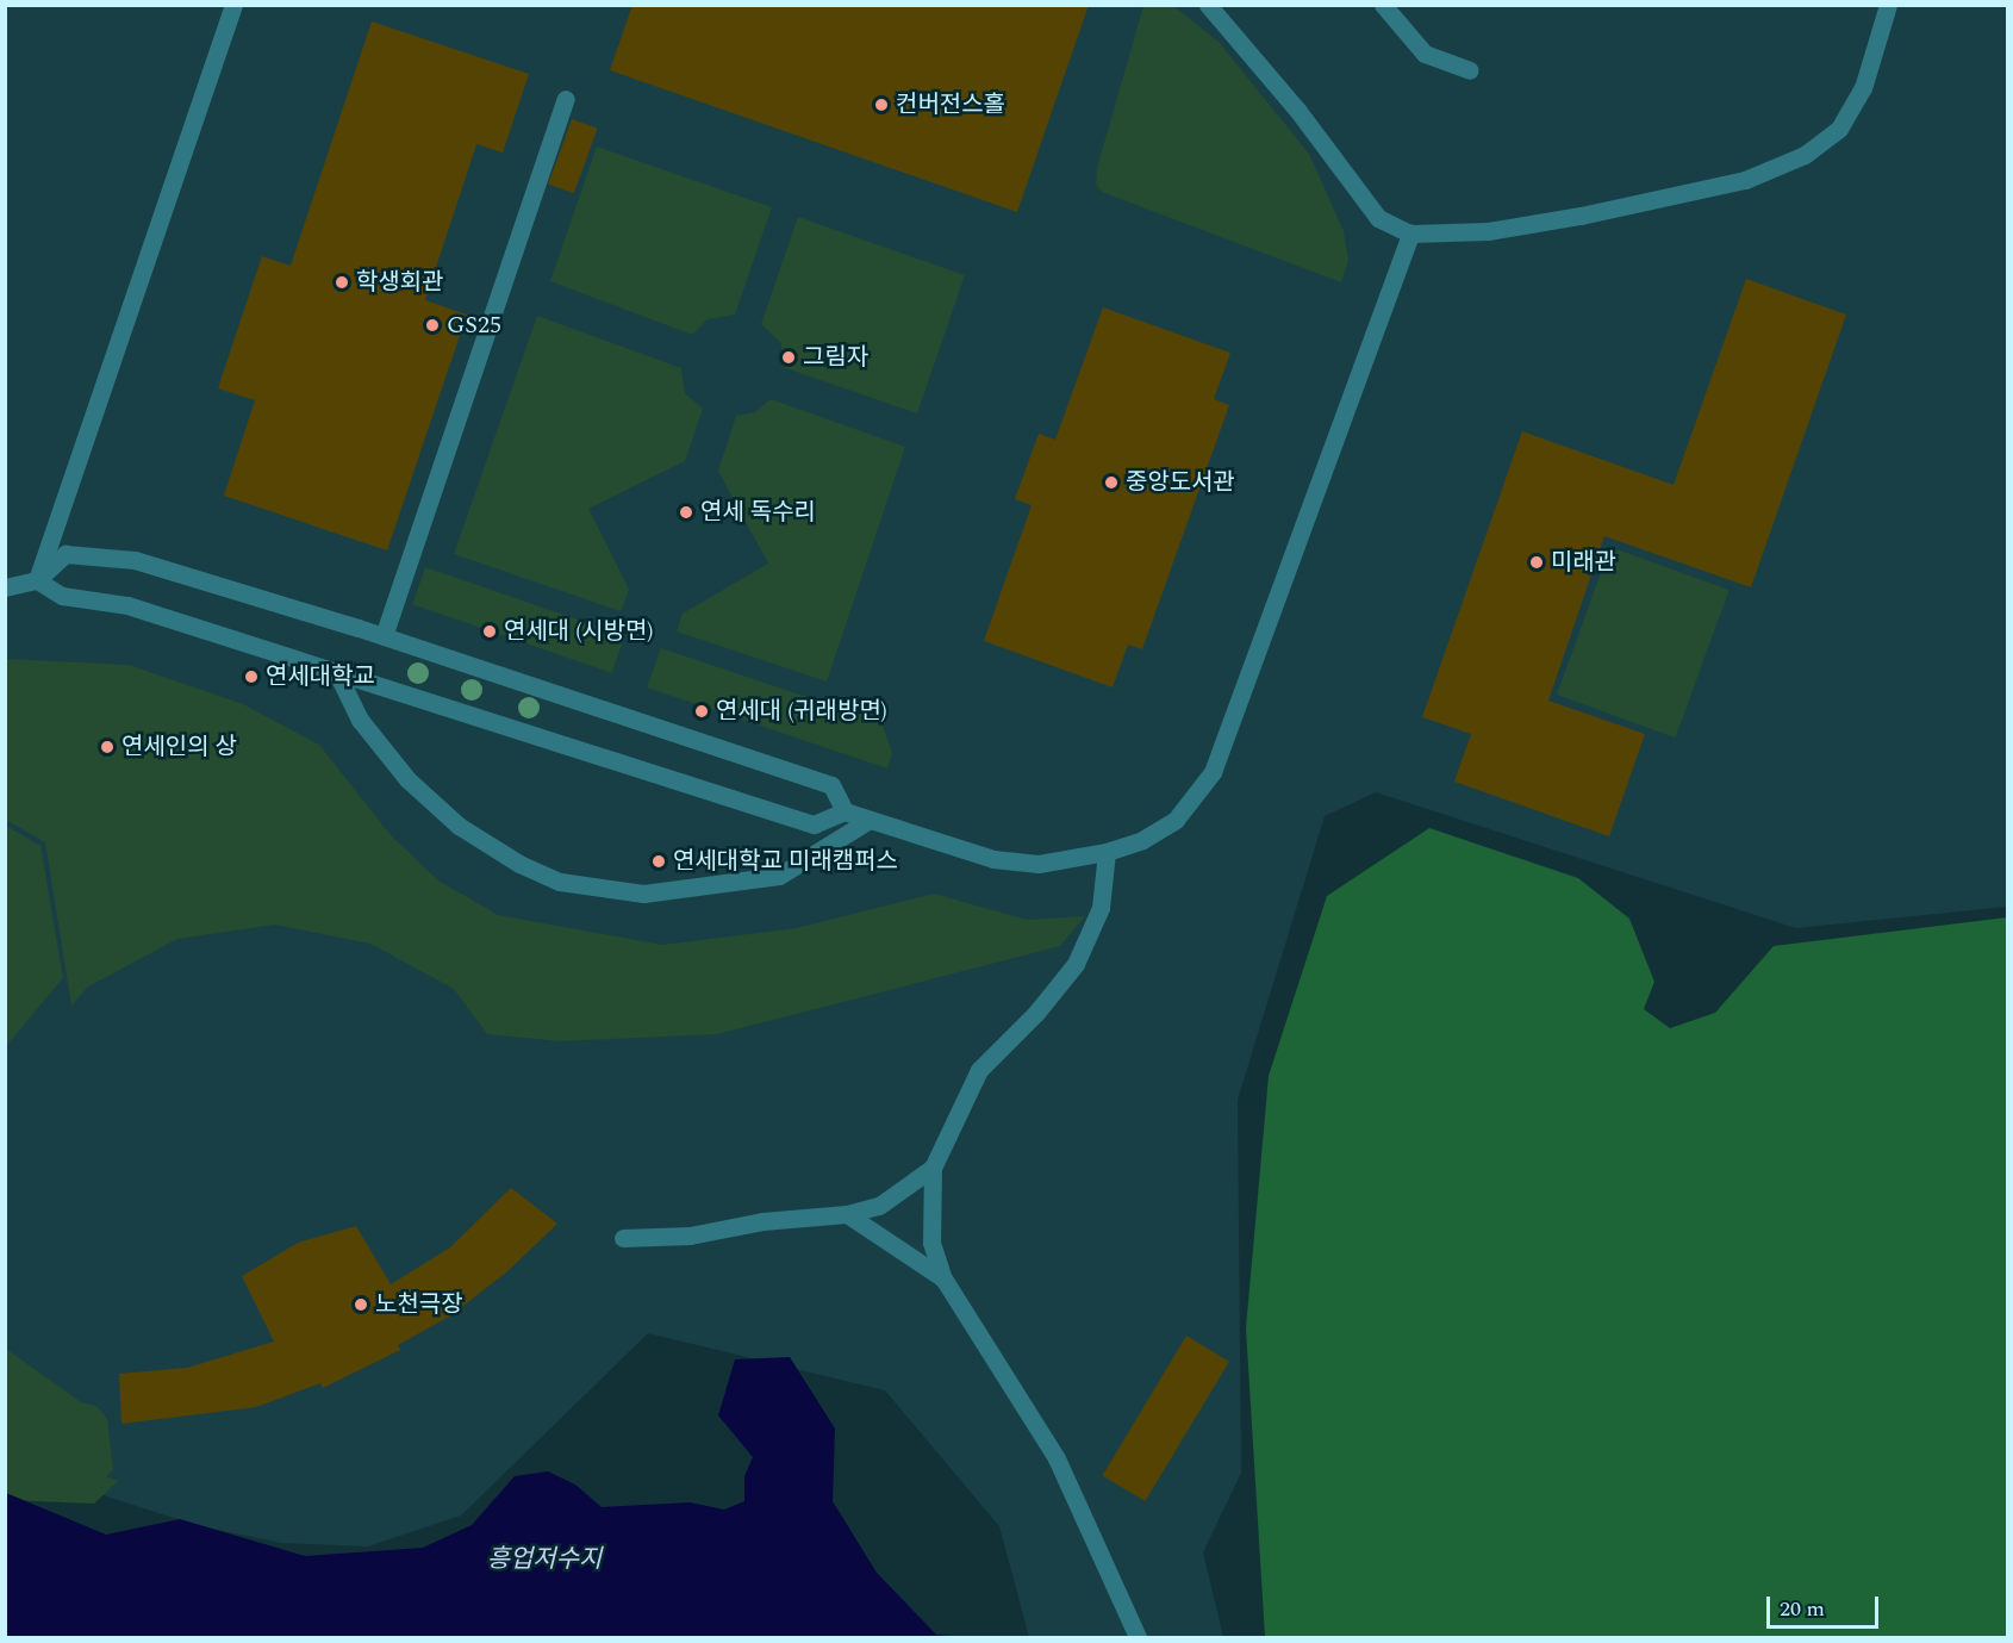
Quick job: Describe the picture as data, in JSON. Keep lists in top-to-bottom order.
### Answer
{
  "water": ["흥업저수지"],
  "places": [
    "컨버전스홀",
    "학생회관",
    "GS25",
    "그림자",
    "중앙도서관",
    "연세 독수리",
    "미래관",
    "연세대 (시방면)",
    "연세대학교",
    "연세대 (귀래방면)",
    "연세인의 상",
    "연세대학교 미래캠퍼스",
    "노천극장"
  ],
  "scale_bar": "20 m"
}
